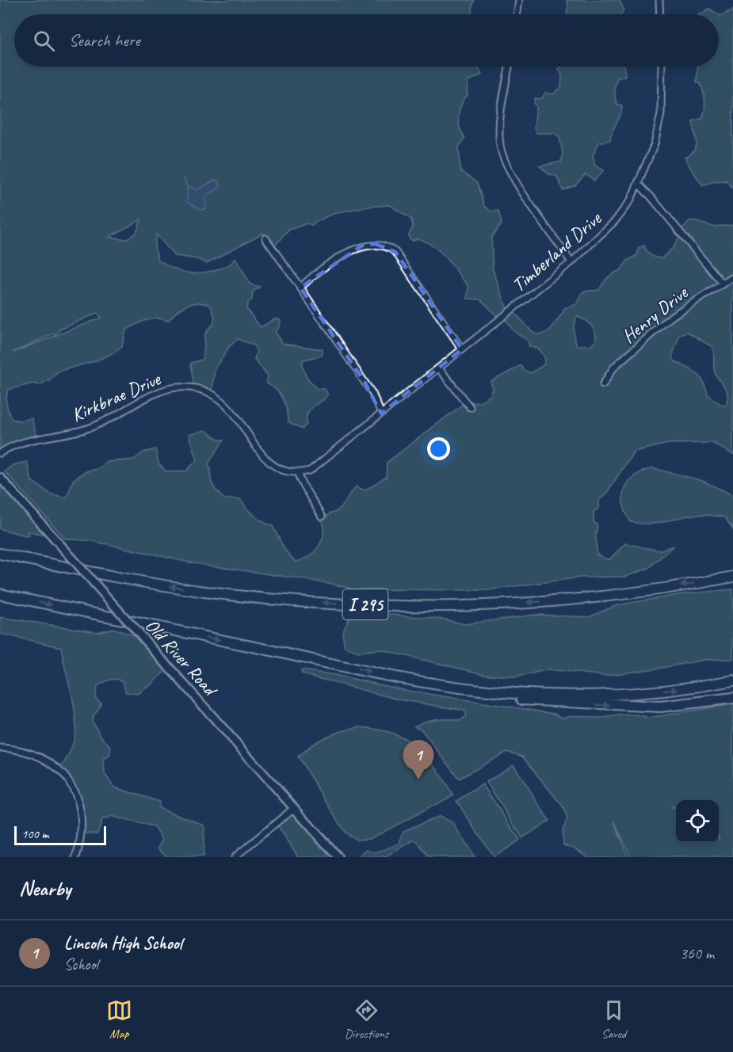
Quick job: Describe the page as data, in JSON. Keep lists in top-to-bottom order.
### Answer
{
  "streets": {
    "highway": ["I 295"],
    "main road": ["Old River Road"],
    "street": ["Timberland Drive", "Henry Drive", "Kirkbrae Drive"]
  },
  "scale_bar": "100 m",
  "page": {
    "search": "Search here",
    "pins": "1",
    "scale": "100 m",
    "heading": "Nearby",
    "list": [
      {
        "mark": "1",
        "name": "Lincoln High School",
        "note": "School",
        "value": "360 m"
      }
    ],
    "nav": ["Map", "Directions", "Saved"]
  }
}
